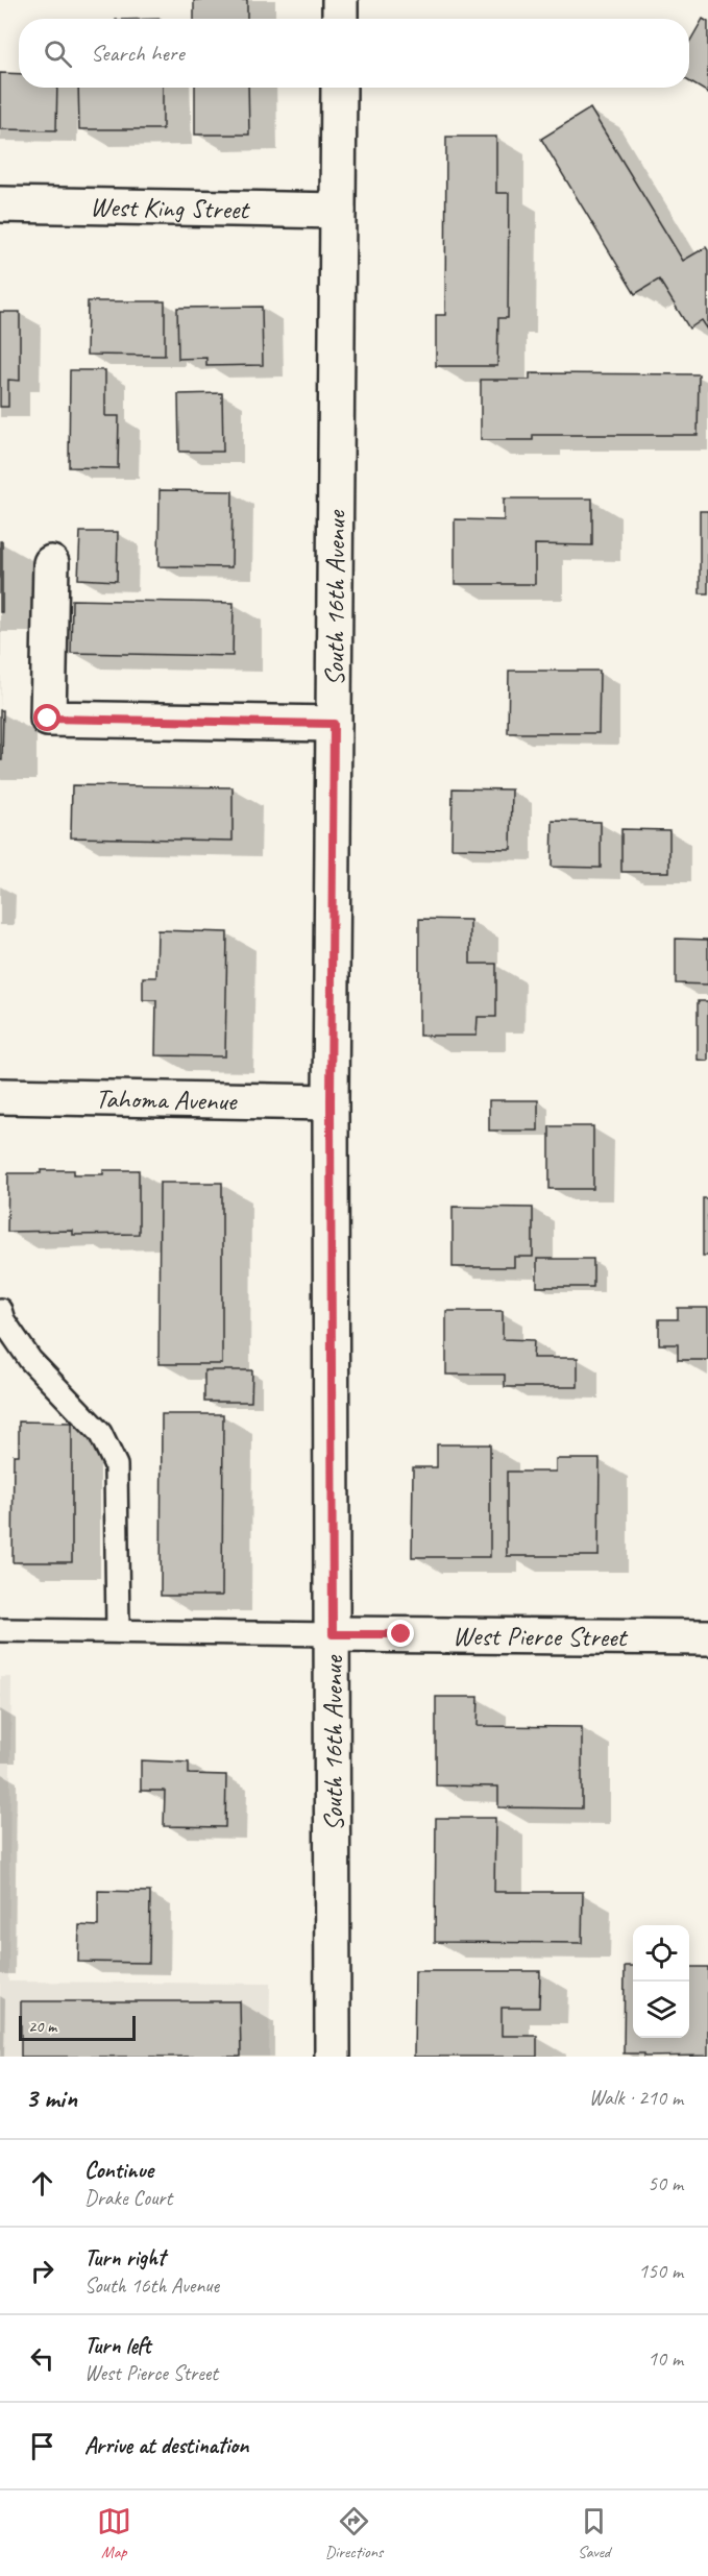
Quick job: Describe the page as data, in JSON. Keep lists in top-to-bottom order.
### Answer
{
  "streets": {
    "main road": [
      "West King Street",
      "South 16th Avenue",
      "Tahoma Avenue",
      "West Pierce Street"
    ]
  },
  "crossings": [
    ["West King Street", "South 16th Avenue"],
    ["South 16th Avenue", "Tahoma Avenue"],
    ["South 16th Avenue", "West Pierce Street"]
  ],
  "scale_bar": "20 m",
  "page": {
    "search": "Search here",
    "scale": "20 m",
    "heading": ["3 min", "Walk · 210 m"],
    "list": [
      ["Continue", "Drake Court", "50 m"],
      ["Turn right", "South 16th Avenue", "150 m"],
      ["Turn left", "West Pierce Street", "10 m"],
      "Arrive at destination"
    ],
    "nav": ["Map", "Directions", "Saved"]
  }
}
